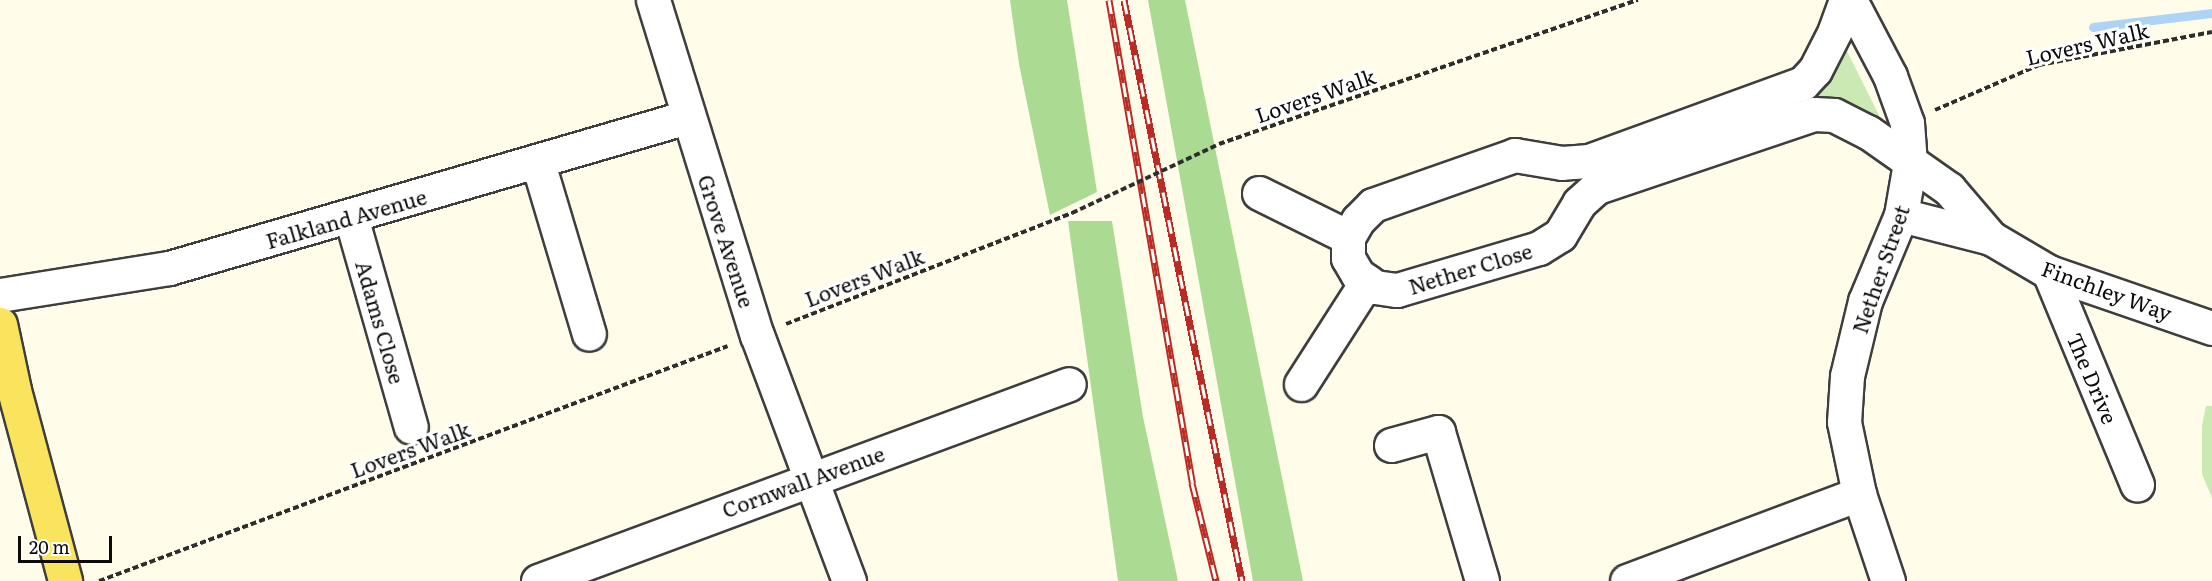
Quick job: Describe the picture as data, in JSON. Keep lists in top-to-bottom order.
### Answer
{
  "streets": {
    "street": [
      "Falkland Avenue",
      "Grove Avenue",
      "Nether Close",
      "Nether Street",
      "Finchley Way",
      "Adams Close",
      "The Drive",
      "Cornwall Avenue"
    ],
    "path": ["Lovers Walk"]
  },
  "crossings": [
    ["Lovers Walk", "Grove Avenue"],
    ["Lovers Walk", "Nether Street"],
    ["Falkland Avenue", "Grove Avenue"],
    ["Falkland Avenue", "Adams Close"],
    ["Grove Avenue", "Cornwall Avenue"],
    ["Nether Close", "Nether Street"],
    ["Nether Close", "Finchley Way"],
    ["Nether Street", "Finchley Way"],
    ["Finchley Way", "The Drive"]
  ],
  "scale_bar": "20 m"
}
